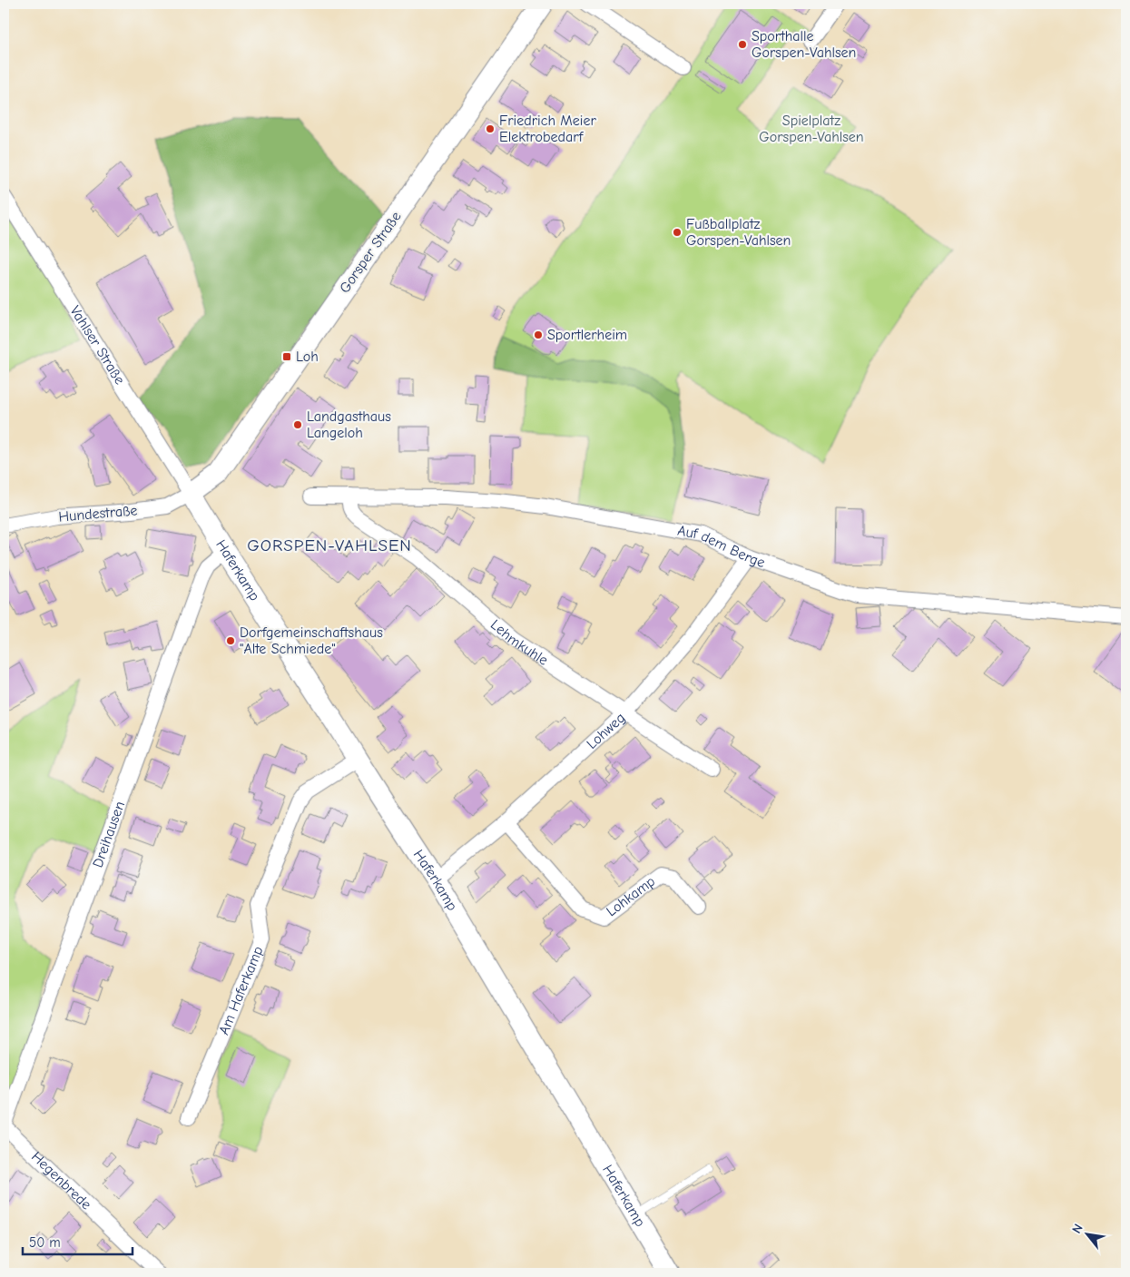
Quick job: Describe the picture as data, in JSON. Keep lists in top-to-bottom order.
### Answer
{
  "streets": {
    "street": [
      "Gorsper Straße",
      "Vahlser Straße",
      "Hundestraße",
      "Auf dem Berge",
      "Haferkamp",
      "Lehmkuhle",
      "Lohweg",
      "Dreihausen",
      "Lohkamp",
      "Am Haferkamp",
      "Hegenbrede"
    ]
  },
  "crossings": [
    ["Gorsper Straße", "Vahlser Straße"],
    ["Gorsper Straße", "Hundestraße"],
    ["Gorsper Straße", "Haferkamp"],
    ["Vahlser Straße", "Hundestraße"],
    ["Vahlser Straße", "Haferkamp"],
    ["Hundestraße", "Haferkamp"],
    ["Auf dem Berge", "Lehmkuhle"],
    ["Auf dem Berge", "Lohweg"],
    ["Haferkamp", "Lohweg"],
    ["Haferkamp", "Dreihausen"],
    ["Haferkamp", "Am Haferkamp"],
    ["Lehmkuhle", "Lohweg"],
    ["Lohweg", "Lohkamp"],
    ["Dreihausen", "Hegenbrede"]
  ],
  "districts": ["GORSPEN-VAHLSEN"],
  "parks": ["Spielplatz Gorspen-Vahlsen"],
  "places": {
    "other": [
      "Sporthalle Gorspen-Vahlsen",
      "Friedrich Meier Elektrobedarf",
      "Fußballplatz Gorspen-Vahlsen",
      "Sportlerheim",
      "Landgasthaus Langeloh",
      "Dorfgemeinschaftshaus \"Alte Schmiede\""
    ],
    "transit": ["Loh"]
  },
  "scale_bar": "50 m",
  "north": "top left"
}
